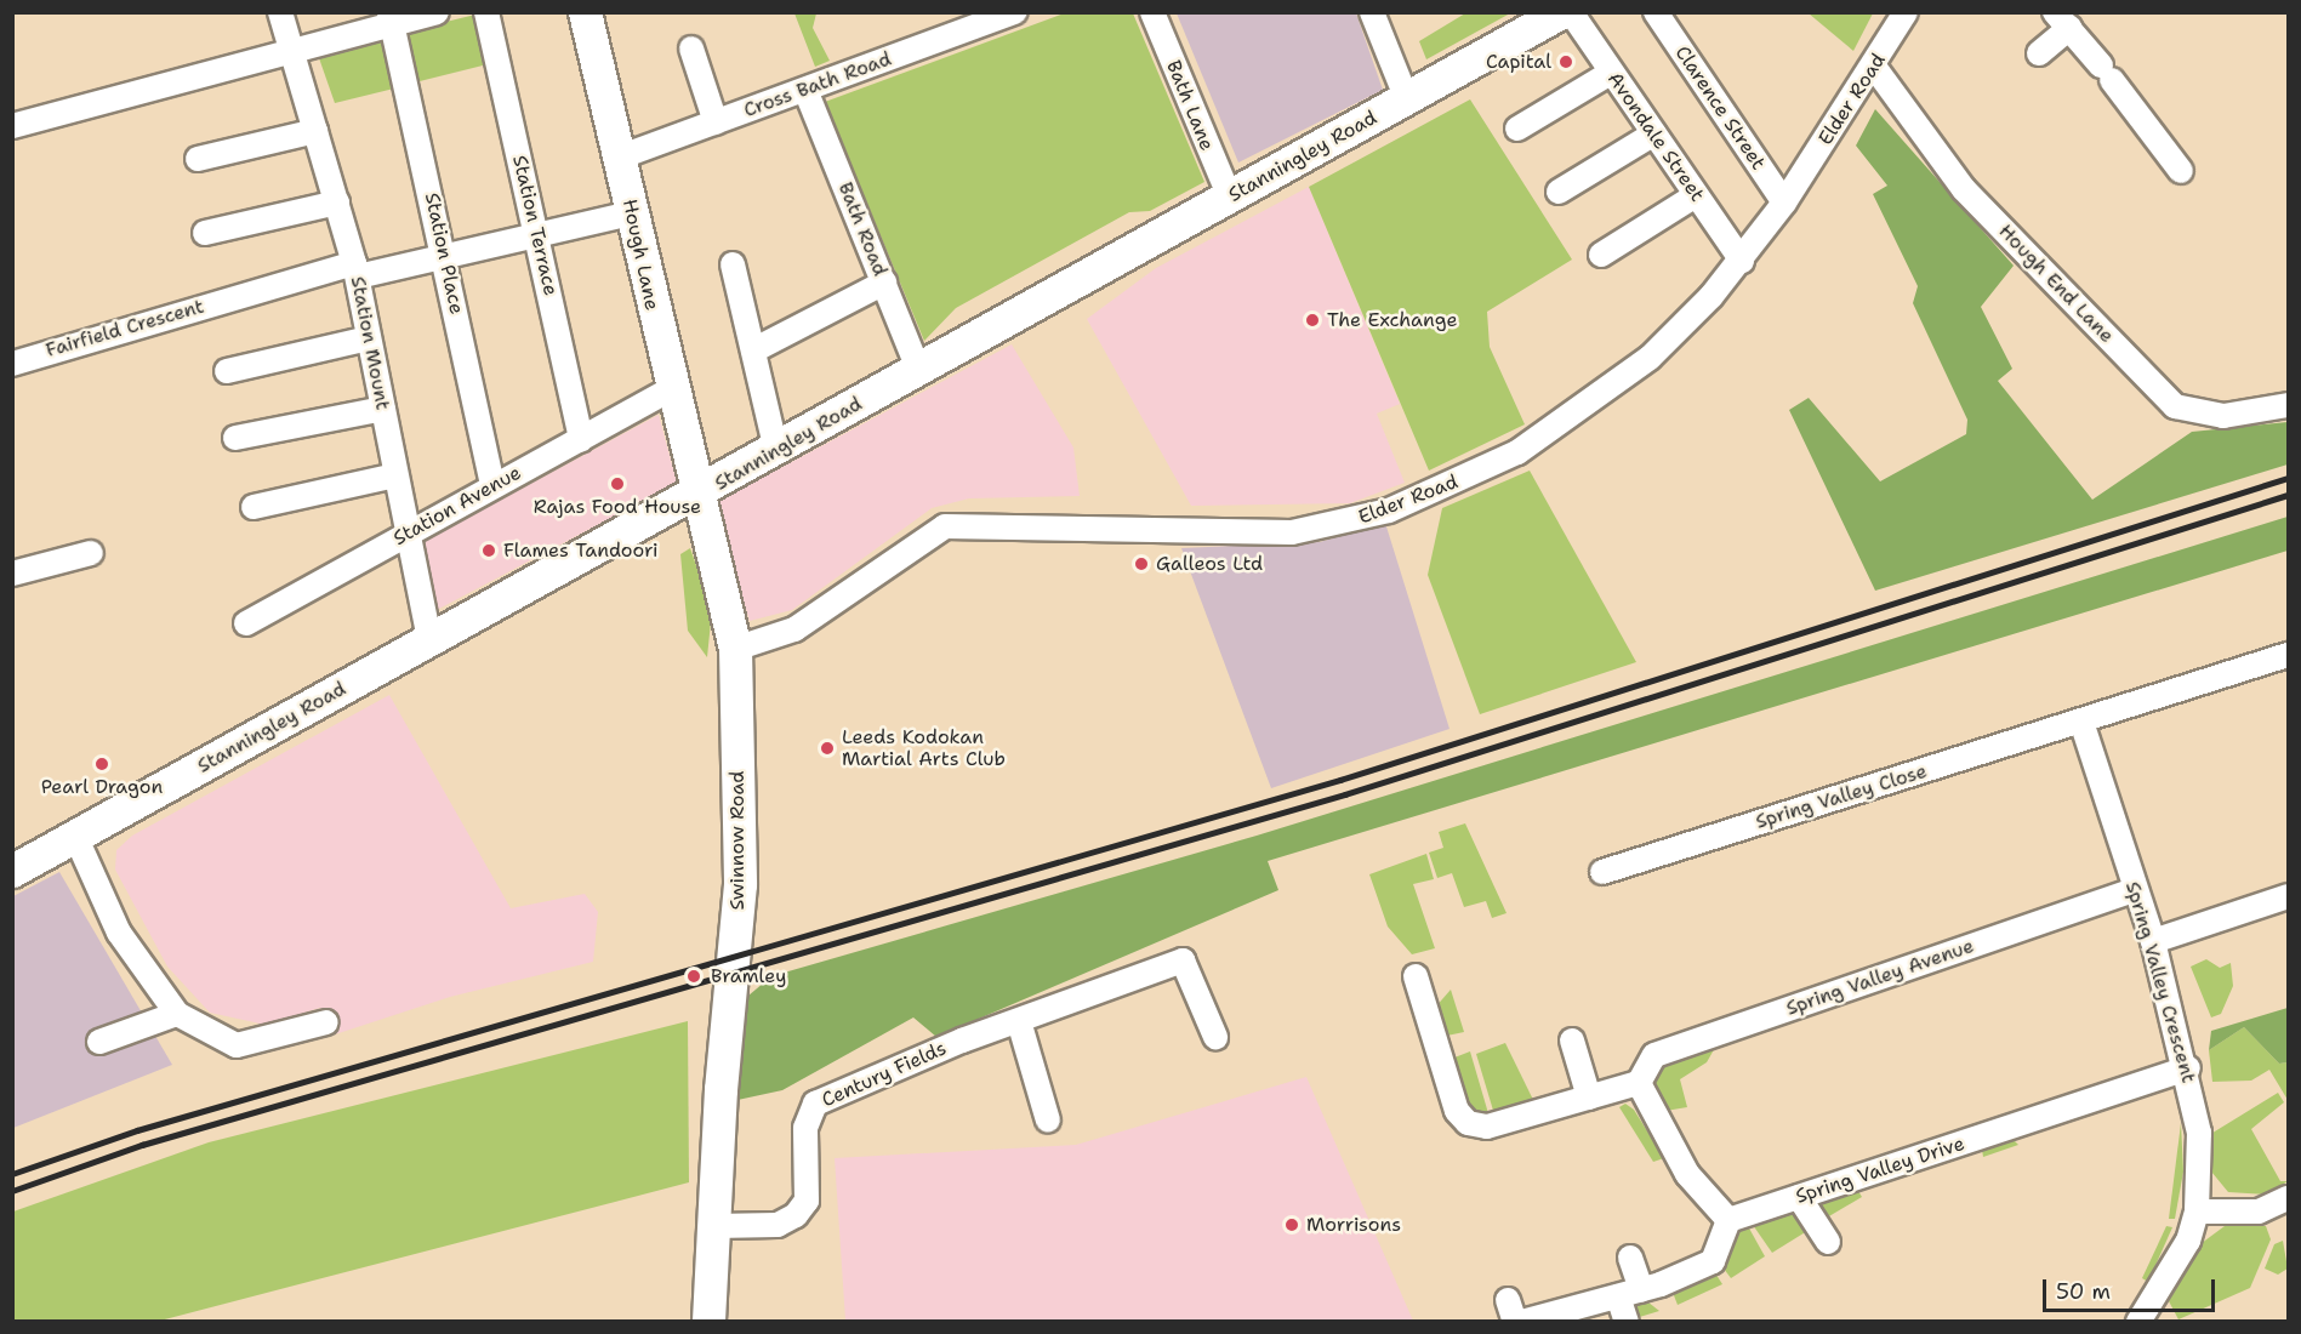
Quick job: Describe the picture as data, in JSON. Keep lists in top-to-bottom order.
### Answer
{
  "streets": {
    "street": [
      "Cross Bath Road",
      "Elder Road",
      "Bath Lane",
      "Clarence Street",
      "Avondale Street",
      "Stanningley Road",
      "Station Terrace",
      "Bath Road",
      "Station Place",
      "Hough Lane",
      "Hough End Lane",
      "Fairfield Crescent",
      "Station Mount",
      "Station Avenue",
      "Spring Valley Close",
      "Swinnow Road",
      "Spring Valley Avenue",
      "Spring Valley Crescent",
      "Century Fields",
      "Spring Valley Drive"
    ]
  },
  "crossings": [
    ["Cross Bath Road", "Bath Road"],
    ["Cross Bath Road", "Hough Lane"],
    ["Elder Road", "Clarence Street"],
    ["Elder Road", "Avondale Street"],
    ["Elder Road", "Hough End Lane"],
    ["Elder Road", "Swinnow Road"],
    ["Bath Lane", "Stanningley Road"],
    ["Stanningley Road", "Bath Road"],
    ["Stanningley Road", "Hough Lane"],
    ["Stanningley Road", "Station Mount"],
    ["Stanningley Road", "Swinnow Road"],
    ["Station Terrace", "Fairfield Crescent"],
    ["Station Terrace", "Station Avenue"],
    ["Station Place", "Fairfield Crescent"],
    ["Station Place", "Station Avenue"],
    ["Hough Lane", "Fairfield Crescent"],
    ["Hough Lane", "Station Avenue"],
    ["Hough Lane", "Swinnow Road"],
    ["Fairfield Crescent", "Station Mount"],
    ["Station Mount", "Station Avenue"],
    ["Spring Valley Close", "Spring Valley Crescent"],
    ["Swinnow Road", "Century Fields"],
    ["Spring Valley Avenue", "Spring Valley Crescent"],
    ["Spring Valley Crescent", "Spring Valley Drive"]
  ],
  "places": [
    "Capital",
    "The Exchange",
    "Rajas Food House",
    "Flames Tandoori",
    "Galleos Ltd",
    "Leeds Kodokan Martial Arts Club",
    "Pearl Dragon",
    "Bramley",
    "Morrisons"
  ],
  "scale_bar": "50 m"
}
